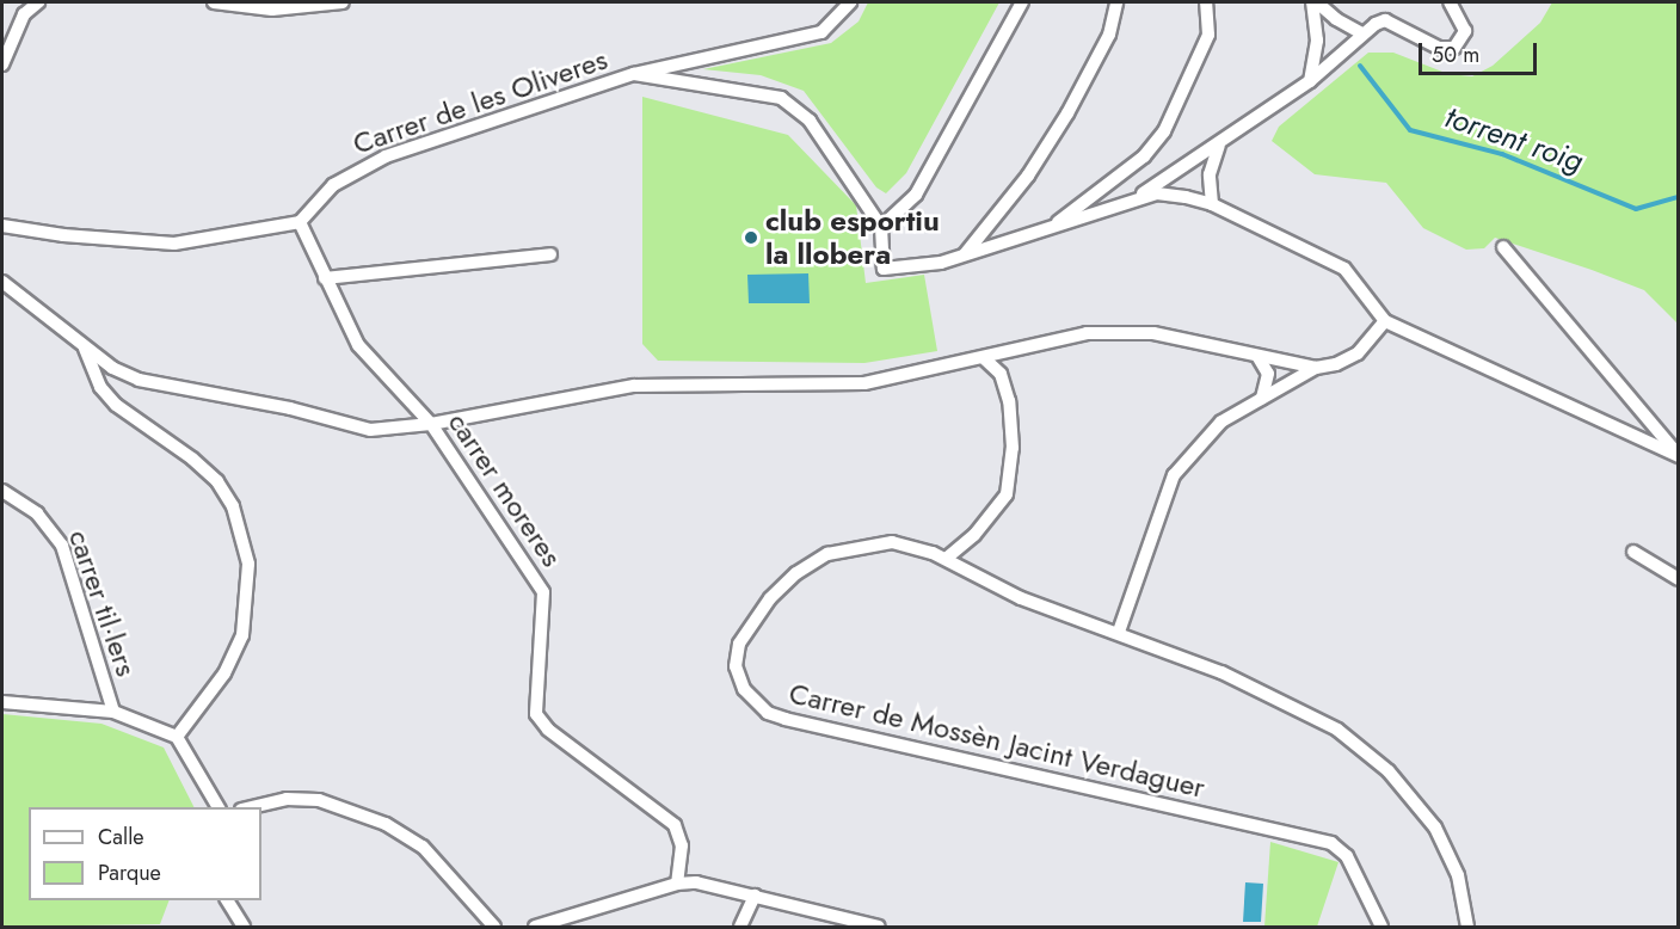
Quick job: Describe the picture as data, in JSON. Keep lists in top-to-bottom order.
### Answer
{
  "streets": {
    "street": [
      "Carrer de les Oliveres",
      "carrer moreres",
      "carrer til·lers",
      "Carrer de Mossèn Jacint Verdaguer"
    ]
  },
  "crossings": [
    ["Carrer de les Oliveres", "carrer moreres"]
  ],
  "water": ["torrent roig"],
  "places": ["club esportiu la llobera"],
  "legend": ["Calle", "Parque"],
  "scale_bar": "50 m"
}
